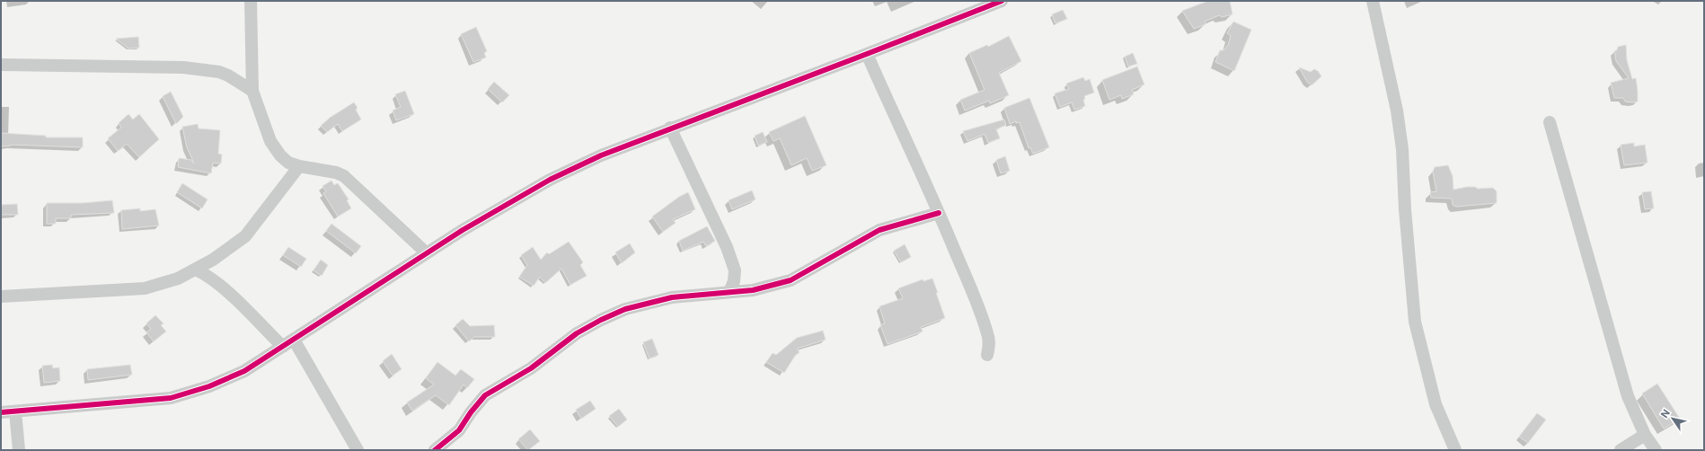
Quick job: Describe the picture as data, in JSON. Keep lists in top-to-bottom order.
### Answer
{
  "north": "top left"
}
